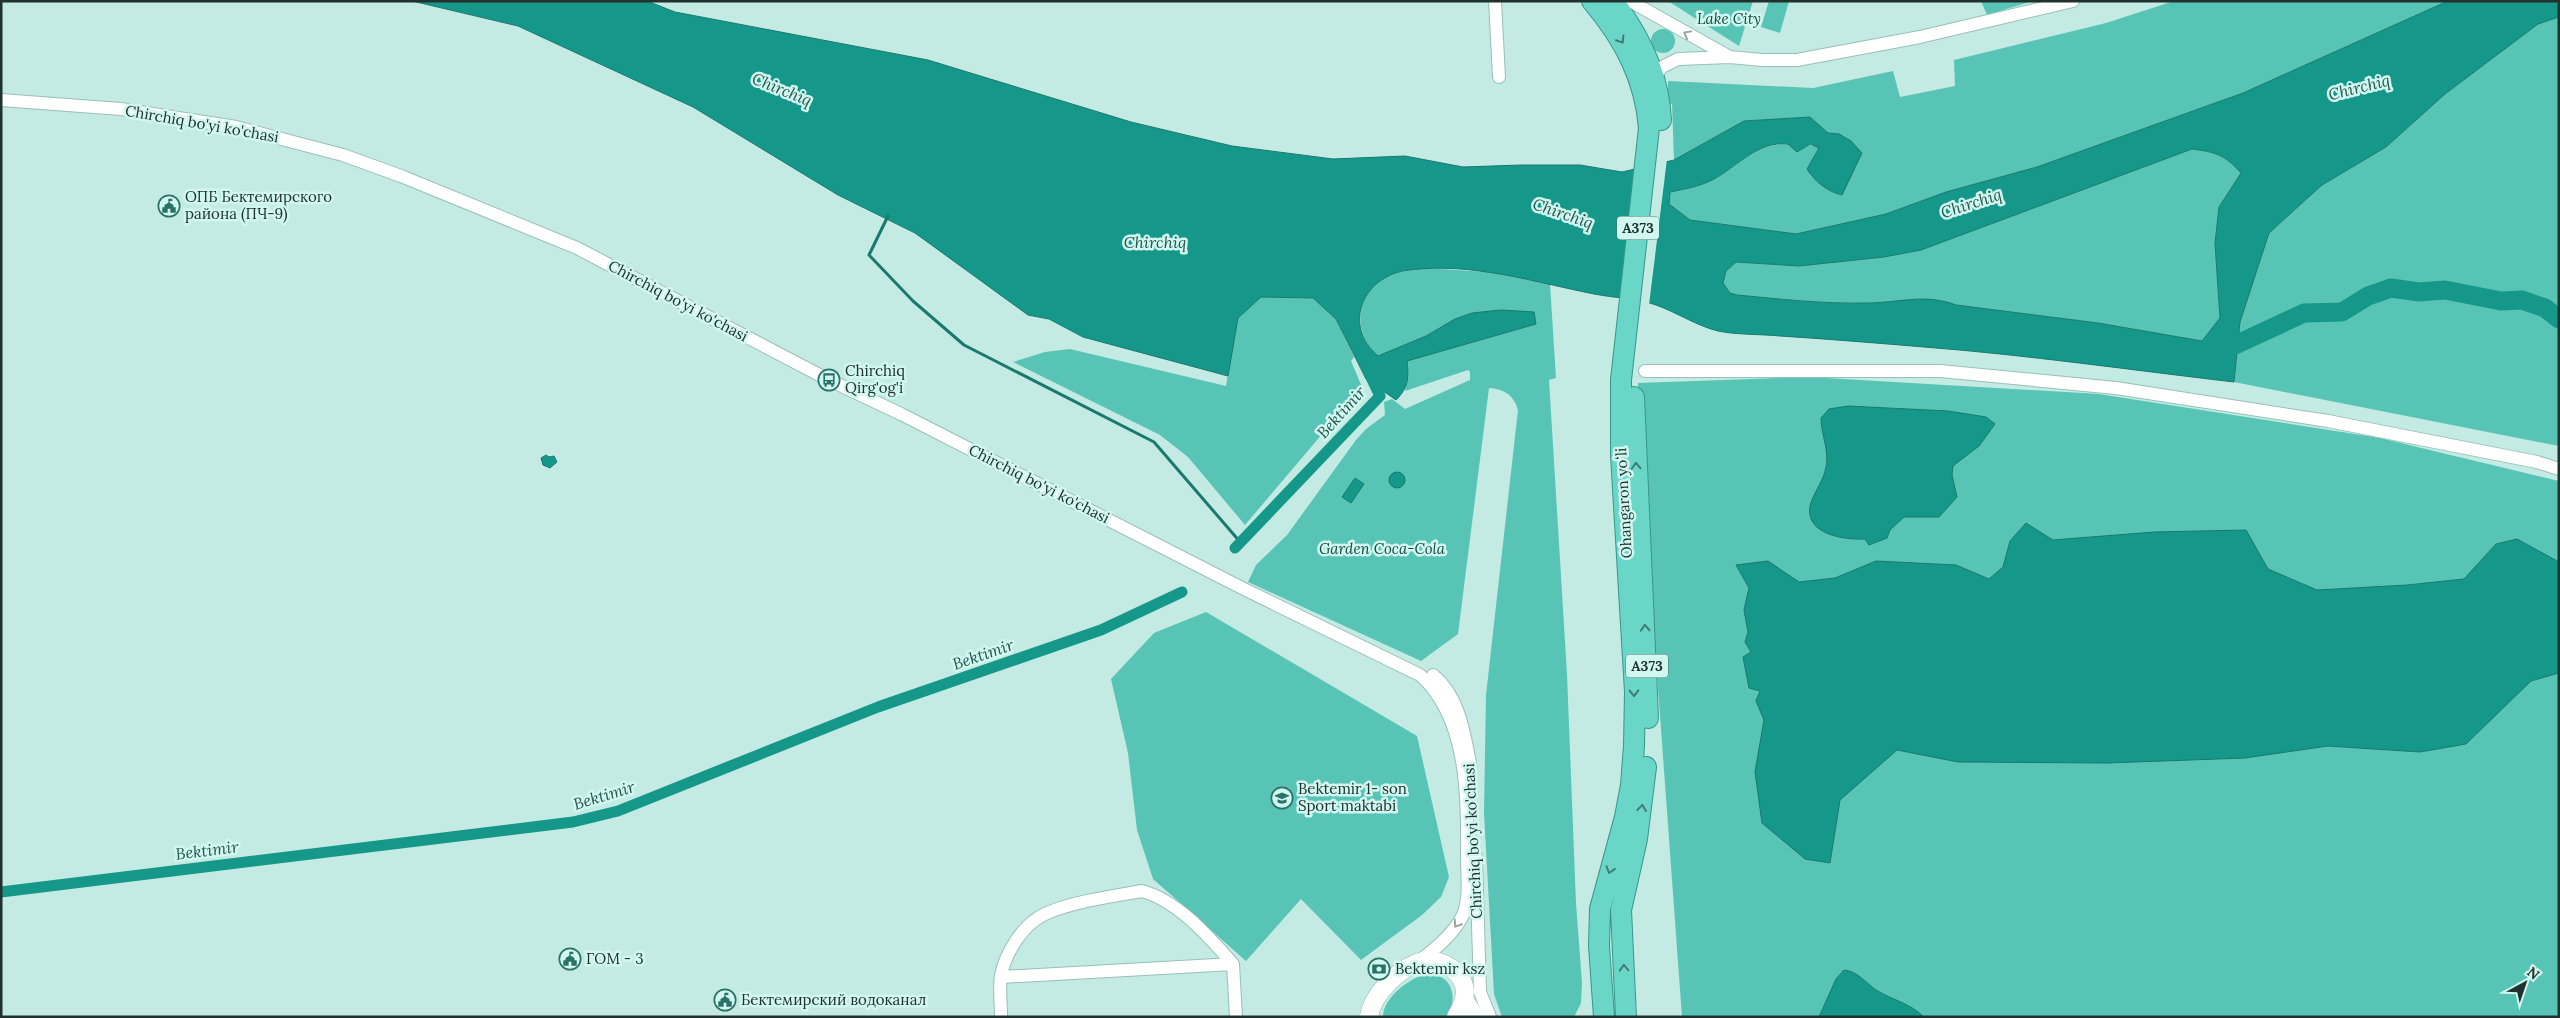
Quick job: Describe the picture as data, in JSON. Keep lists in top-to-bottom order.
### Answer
{
  "streets": {
    "highway": ["A373", "Ohangaron yoʻli"],
    "street": ["Chirchiq bo'yi ko'chasi"]
  },
  "water": ["Chirchiq", "Bektimir"],
  "parks": ["Lake City", "Garden Coca-Cola"],
  "places": {
    "public building": ["ОПБ Бектемирского района (ПЧ-9)", "ГОМ - 3", "Бектемирский водоканал"],
    "bus stop": ["Chirchiq Qirg'og'i"],
    "school or university": ["Bektemir 1- son Sport maktabi"],
    "bank": ["Bektemir ksz"]
  },
  "north": "top right"
}
